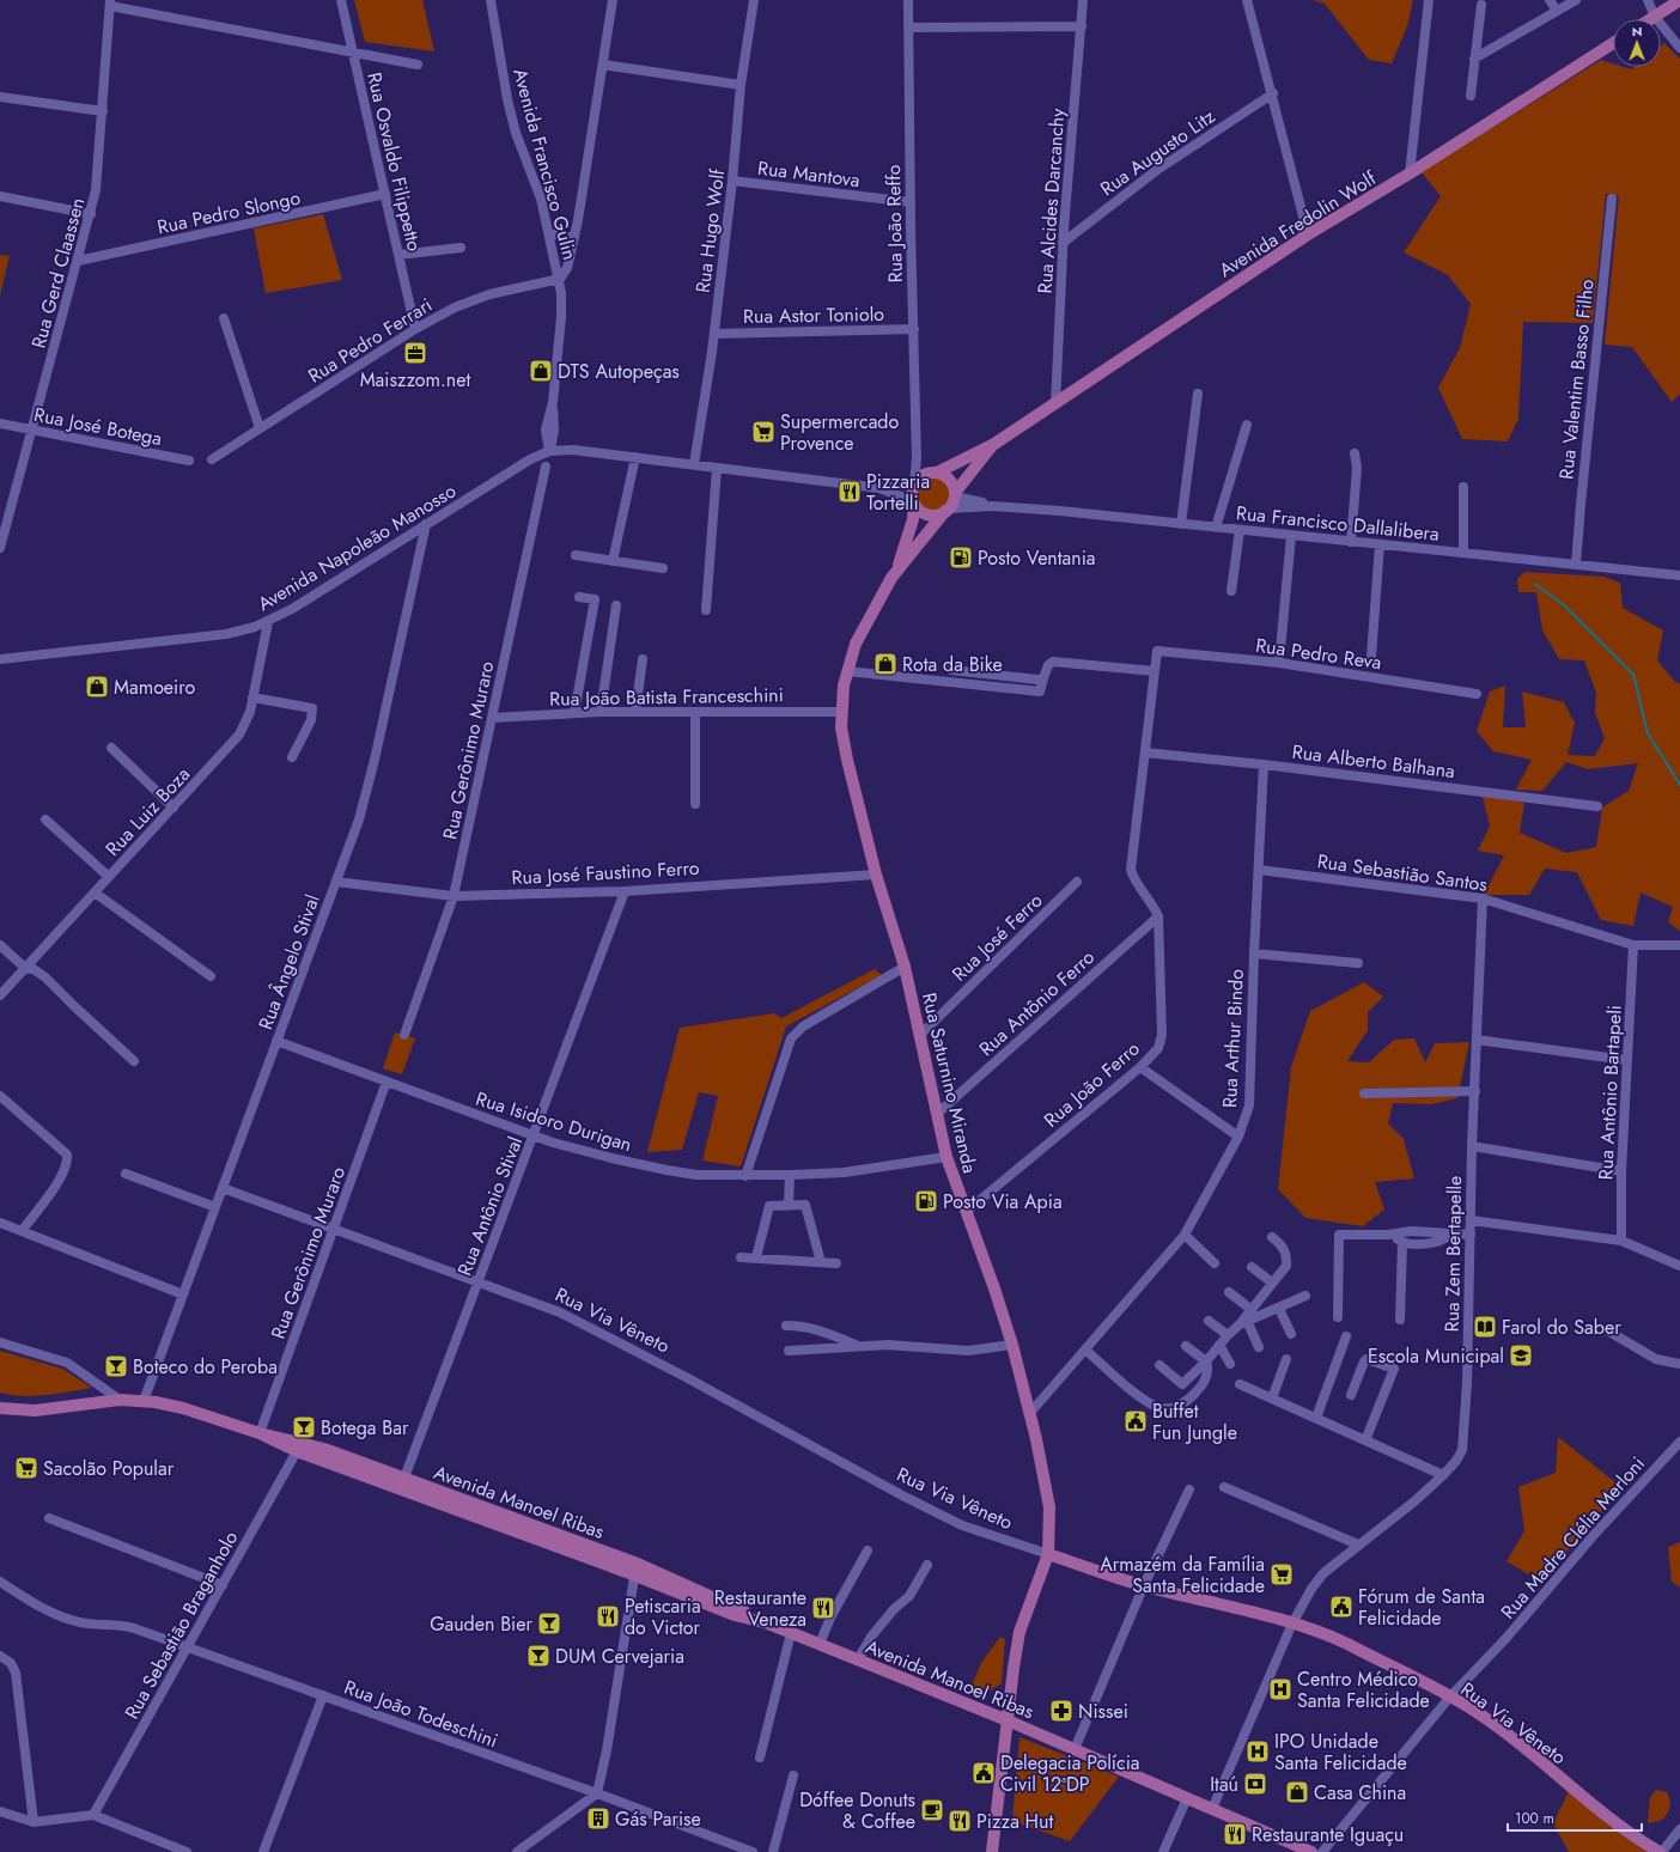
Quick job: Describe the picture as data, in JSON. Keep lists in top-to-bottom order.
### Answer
{
  "streets": {
    "main road": [
      "Avenida Fredolin Wolf",
      "Rua Saturnino Miranda",
      "Rua Via Vêneto",
      "Avenida Manoel Ribas"
    ],
    "street": [
      "Rua Augusto Litz",
      "Rua Osvaldo Filippetto",
      "Avenida Francisco Gulin",
      "Rua Mantova",
      "Rua Alcides Darcanchy",
      "Rua Pedro Slongo",
      "Rua João Reffo",
      "Rua Hugo Wolf",
      "Rua Gerd Claassen",
      "Rua Astor Toniolo",
      "Rua Pedro Ferrari",
      "Rua Valentim Basso Filho",
      "Rua José Botega",
      "Rua Francisco Dallalibera",
      "Avenida Napoleão Manosso",
      "Rua Pedro Reva",
      "Rua João Batista Franceschini",
      "Rua Gerônimo Muraro",
      "Rua Alberto Balhana",
      "Rua Luiz Boza",
      "Rua José Faustino Ferro",
      "Rua Sebastião Santos",
      "Rua José Ferro",
      "Rua Ângelo Stival",
      "Rua Antônio Ferro",
      "Rua Arthur Bindo",
      "Rua João Ferro",
      "Rua Antônio Bartapeli",
      "Rua Isidoro Durigan",
      "Rua Antônio Stival",
      "Rua Zem Bertapelle",
      "Rua Madre Clélia Merloni",
      "Rua Sebastião Braganholo",
      "Rua João Todeschini"
    ]
  },
  "crossings": [
    ["Rua Augusto Litz", "Rua Alcides Darcanchy"],
    ["Rua Osvaldo Filippetto", "Rua Pedro Slongo"],
    ["Rua Osvaldo Filippetto", "Rua Pedro Ferrari"],
    ["Avenida Francisco Gulin", "Rua Pedro Ferrari"],
    ["Rua Mantova", "Rua João Reffo"],
    ["Rua Mantova", "Rua Hugo Wolf"],
    ["Rua Alcides Darcanchy", "Avenida Fredolin Wolf"],
    ["Rua Pedro Slongo", "Rua Gerd Claassen"],
    ["Rua João Reffo", "Avenida Fredolin Wolf"],
    ["Rua João Reffo", "Rua Astor Toniolo"],
    ["Rua João Reffo", "Rua Francisco Dallalibera"],
    ["Rua João Reffo", "Rua Saturnino Miranda"],
    ["Avenida Fredolin Wolf", "Rua Francisco Dallalibera"],
    ["Avenida Fredolin Wolf", "Rua Saturnino Miranda"],
    ["Rua Hugo Wolf", "Rua Astor Toniolo"],
    ["Rua Gerd Claassen", "Rua José Botega"],
    ["Rua Valentim Basso Filho", "Rua Francisco Dallalibera"],
    ["Rua Francisco Dallalibera", "Rua Saturnino Miranda"],
    ["Avenida Napoleão Manosso", "Rua Luiz Boza"],
    ["Avenida Napoleão Manosso", "Rua Ângelo Stival"],
    ["Rua João Batista Franceschini", "Rua Gerônimo Muraro"],
    ["Rua João Batista Franceschini", "Rua Saturnino Miranda"],
    ["Rua Gerônimo Muraro", "Rua José Faustino Ferro"],
    ["Rua Gerônimo Muraro", "Rua Isidoro Durigan"],
    ["Rua Gerônimo Muraro", "Rua Via Vêneto"],
    ["Rua Gerônimo Muraro", "Avenida Manoel Ribas"],
    ["Rua Alberto Balhana", "Rua Arthur Bindo"],
    ["Rua José Faustino Ferro", "Rua Ângelo Stival"],
    ["Rua José Faustino Ferro", "Rua Saturnino Miranda"],
    ["Rua José Faustino Ferro", "Rua Antônio Stival"],
    ["Rua Sebastião Santos", "Rua Arthur Bindo"],
    ["Rua Sebastião Santos", "Rua Antônio Bartapeli"],
    ["Rua Sebastião Santos", "Rua Zem Bertapelle"],
    ["Rua José Ferro", "Rua Saturnino Miranda"],
    ["Rua Ângelo Stival", "Rua Isidoro Durigan"],
    ["Rua Ângelo Stival", "Rua Via Vêneto"],
    ["Rua Ângelo Stival", "Avenida Manoel Ribas"],
    ["Rua Antônio Ferro", "Rua Saturnino Miranda"],
    ["Rua Antônio Ferro", "Rua João Ferro"],
    ["Rua Arthur Bindo", "Rua Saturnino Miranda"],
    ["Rua Saturnino Miranda", "Rua João Ferro"],
    ["Rua Saturnino Miranda", "Rua Isidoro Durigan"],
    ["Rua Saturnino Miranda", "Rua Via Vêneto"],
    ["Rua Saturnino Miranda", "Avenida Manoel Ribas"],
    ["Rua Isidoro Durigan", "Rua Antônio Stival"],
    ["Rua Antônio Stival", "Rua Via Vêneto"],
    ["Rua Antônio Stival", "Avenida Manoel Ribas"],
    ["Rua Zem Bertapelle", "Rua Via Vêneto"],
    ["Rua Zem Bertapelle", "Avenida Manoel Ribas"],
    ["Rua Via Vêneto", "Rua Madre Clélia Merloni"],
    ["Avenida Manoel Ribas", "Rua Sebastião Braganholo"],
    ["Rua Sebastião Braganholo", "Rua João Todeschini"]
  ],
  "places": {
    "office": ["Maiszzom.net"],
    "shop": [
      "DTS Autopeças",
      "Rota da Bike",
      "Mamoeiro",
      "Casa China"
    ],
    "supermarket": ["Supermercado Provence", "Sacolão Popular", "Armazém da Família Santa Felicidade"],
    "restaurant": [
      "Pizzaria Tortelli",
      "Restaurante Veneza",
      "Petiscaria do Victor",
      "Pizza Hut",
      "Restaurante Iguaçu"
    ],
    "fuel station": ["Posto Ventania", "Posto Via Apia"],
    "library": ["Farol do Saber"],
    "school or university": ["Escola Municipal"],
    "bar": [
      "Boteco do Peroba",
      "Botega Bar",
      "Gauden Bier",
      "DUM Cervejaria"
    ],
    "public building": ["Buffet Fun Jungle", "Fórum de Santa Felicidade", "Delegacia Polícia Civil 12ªDP"],
    "hospital": ["Centro Médico Santa Felicidade", "IPO Unidade Santa Felicidade"],
    "pharmacy": ["Nissei"],
    "bank": ["Itaú"],
    "cafe": ["Dóffee Donuts & Coffee"],
    "building": ["Gás Parise"]
  },
  "scale_bar": "100 m",
  "north": "top"
}
